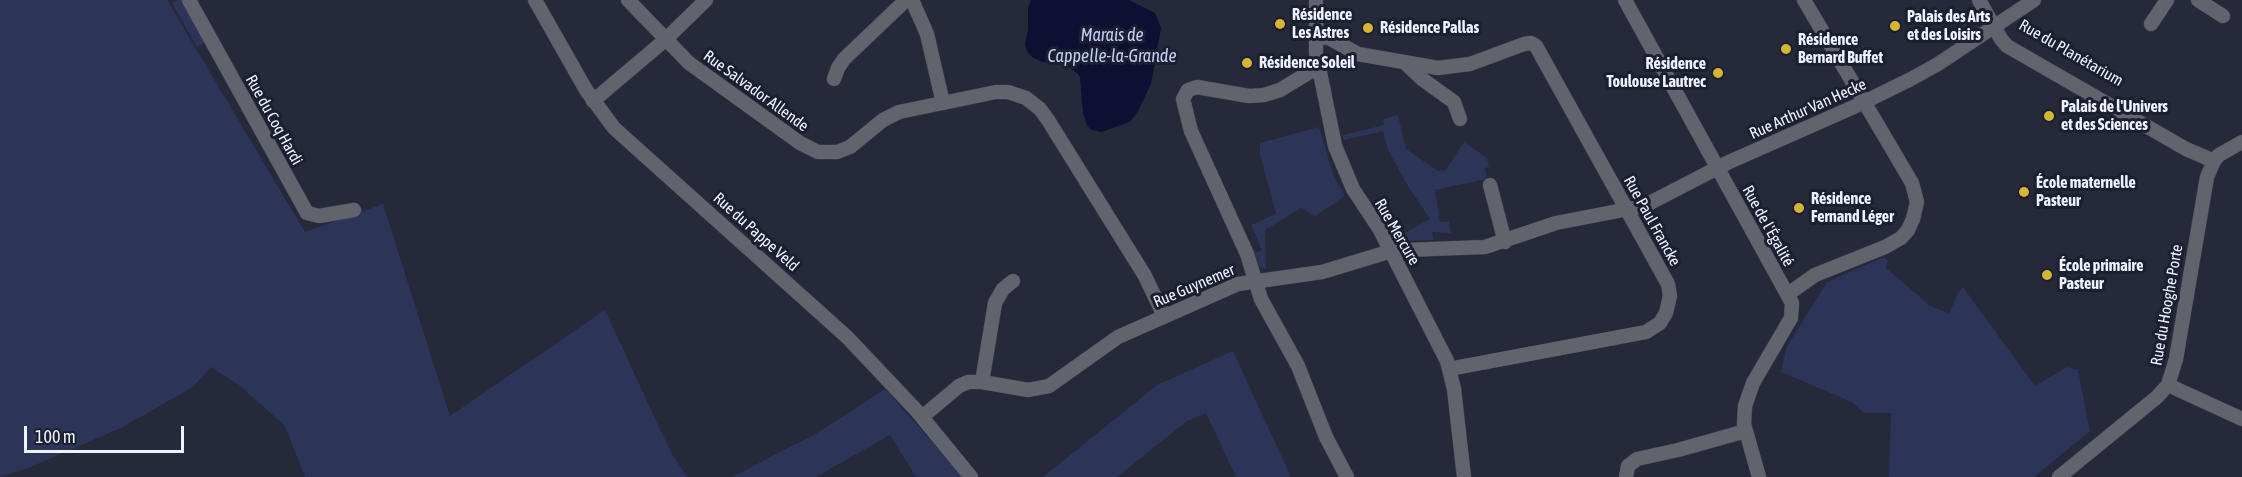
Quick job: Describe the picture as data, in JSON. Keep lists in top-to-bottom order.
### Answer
{
  "streets": {
    "street": [
      "Rue du Planétarium",
      "Rue Salvador Allende",
      "Rue Arthur Van Hecke",
      "Rue du Coq Hardi",
      "Rue Paul Francke",
      "Rue de l'Égalité",
      "Rue du Pappe Veld",
      "Rue Mercure",
      "Rue Guynemer",
      "Rue du Hooghe Porte"
    ]
  },
  "crossings": [
    ["Rue du Planétarium", "Rue Arthur Van Hecke"],
    ["Rue du Planétarium", "Rue du Hooghe Porte"],
    ["Rue Salvador Allende", "Rue Guynemer"],
    ["Rue Arthur Van Hecke", "Rue Paul Francke"],
    ["Rue Arthur Van Hecke", "Rue de l'Égalité"],
    ["Rue Arthur Van Hecke", "Rue Guynemer"],
    ["Rue Paul Francke", "Rue Mercure"],
    ["Rue Paul Francke", "Rue Guynemer"],
    ["Rue du Pappe Veld", "Rue Guynemer"],
    ["Rue Mercure", "Rue Guynemer"]
  ],
  "water": ["Marais de Cappelle-la-Grande"],
  "places": [
    "Résidence Les Astres",
    "Palais des Arts et des Loisirs",
    "Résidence Pallas",
    "Résidence Bernard Buffet",
    "Résidence Soleil",
    "Résidence Toulouse Lautrec",
    "Palais de l'Univers et des Sciences",
    "École maternelle Pasteur",
    "Résidence Fernand Léger",
    "École primaire Pasteur"
  ],
  "scale_bar": "100 m"
}
